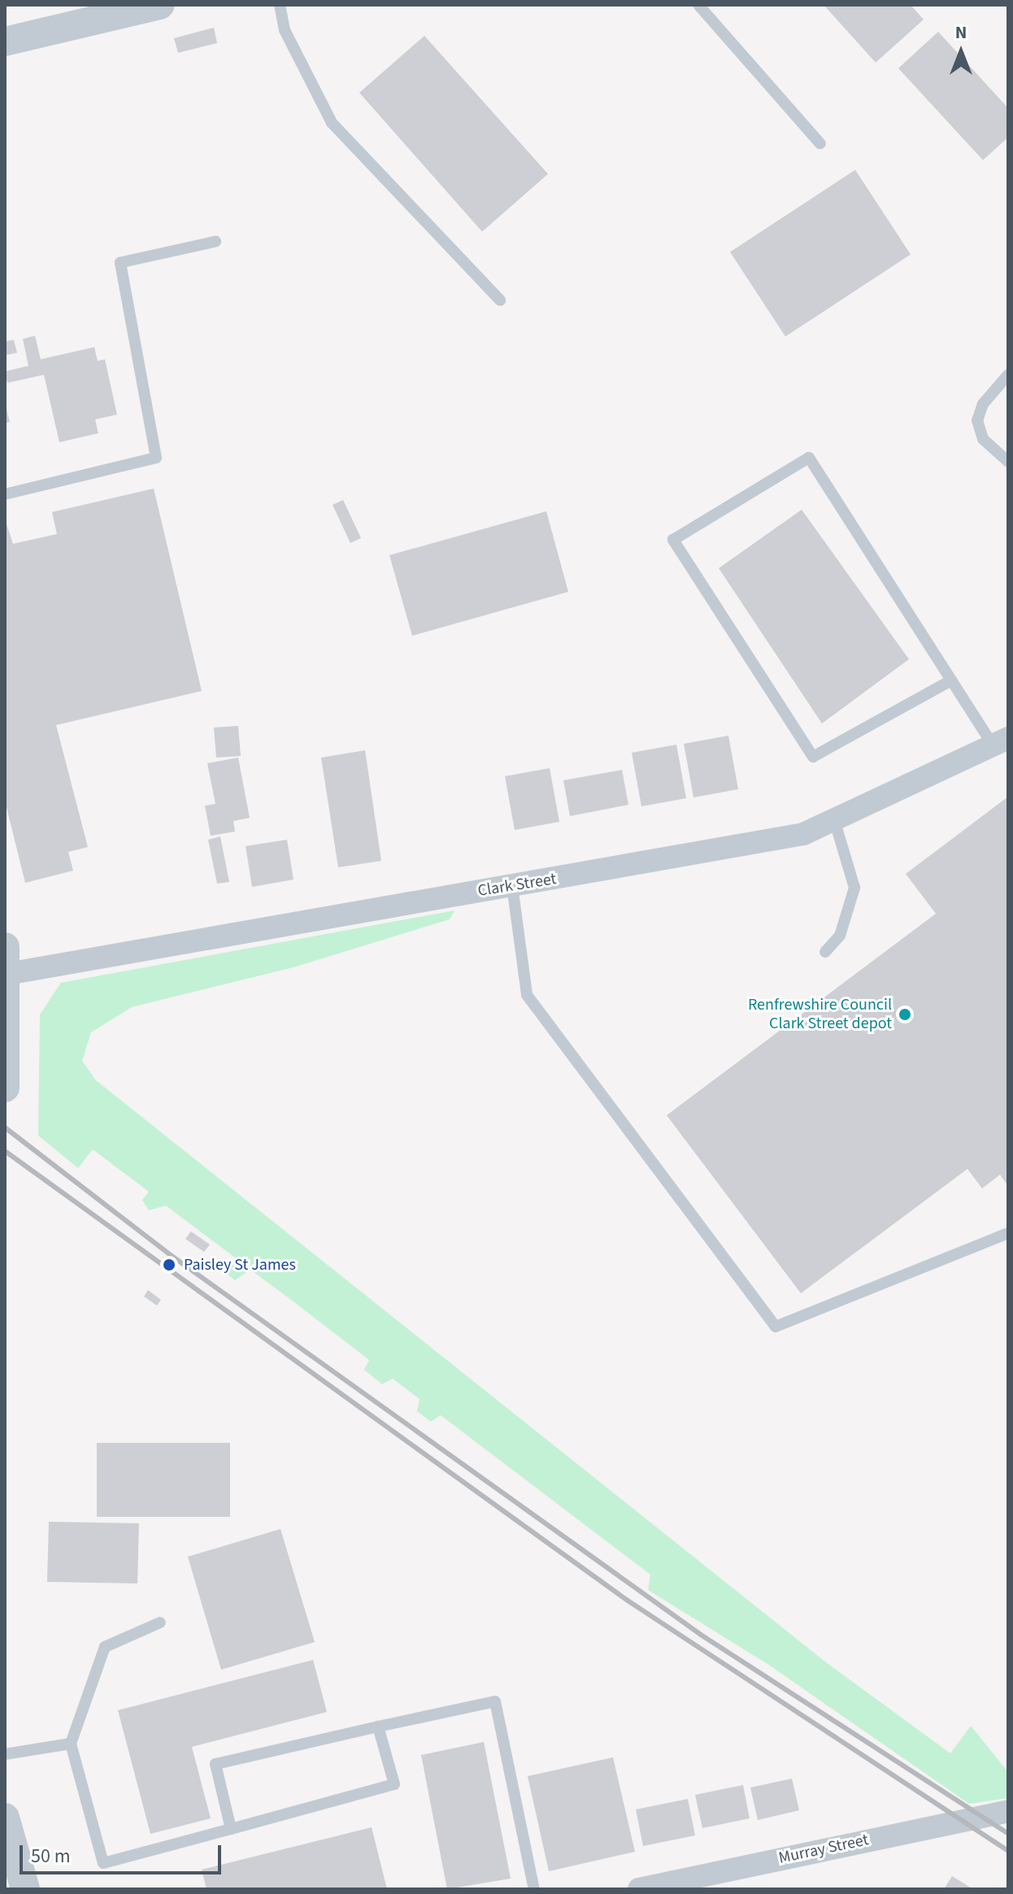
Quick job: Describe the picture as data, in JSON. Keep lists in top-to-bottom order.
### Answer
{
  "streets": {
    "street": ["Clark Street", "Murray Street"]
  },
  "places": ["Renfrewshire Council Clark Street depot", "Paisley St James"],
  "scale_bar": "50 m",
  "north": "top"
}
